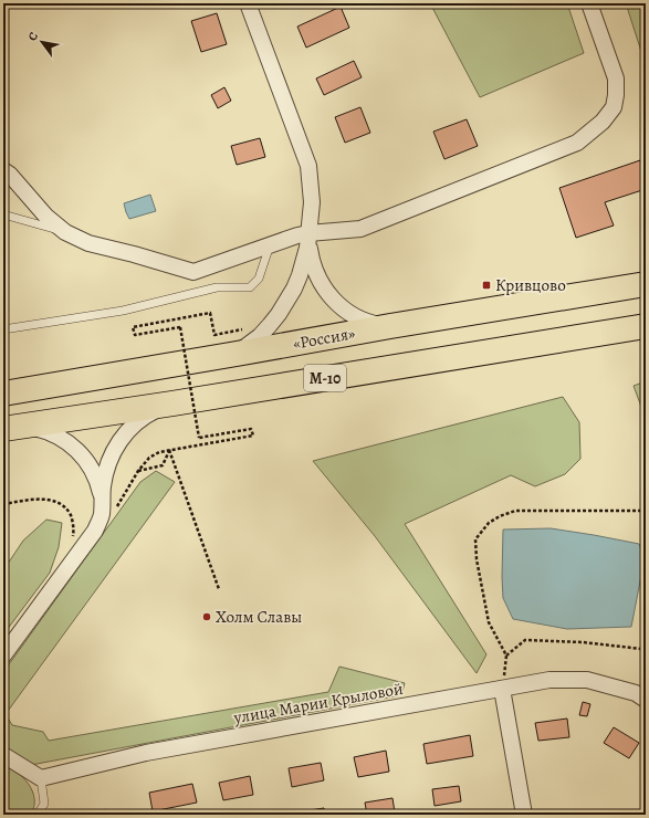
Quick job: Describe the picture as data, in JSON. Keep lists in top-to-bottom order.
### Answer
{
  "streets": {
    "highway": ["«Россия»", "М-10"],
    "street": ["улица Марии Крыловой"]
  },
  "places": {
    "transit": ["Кривцово"],
    "other": ["Холм Славы"]
  },
  "north": "top left"
}
